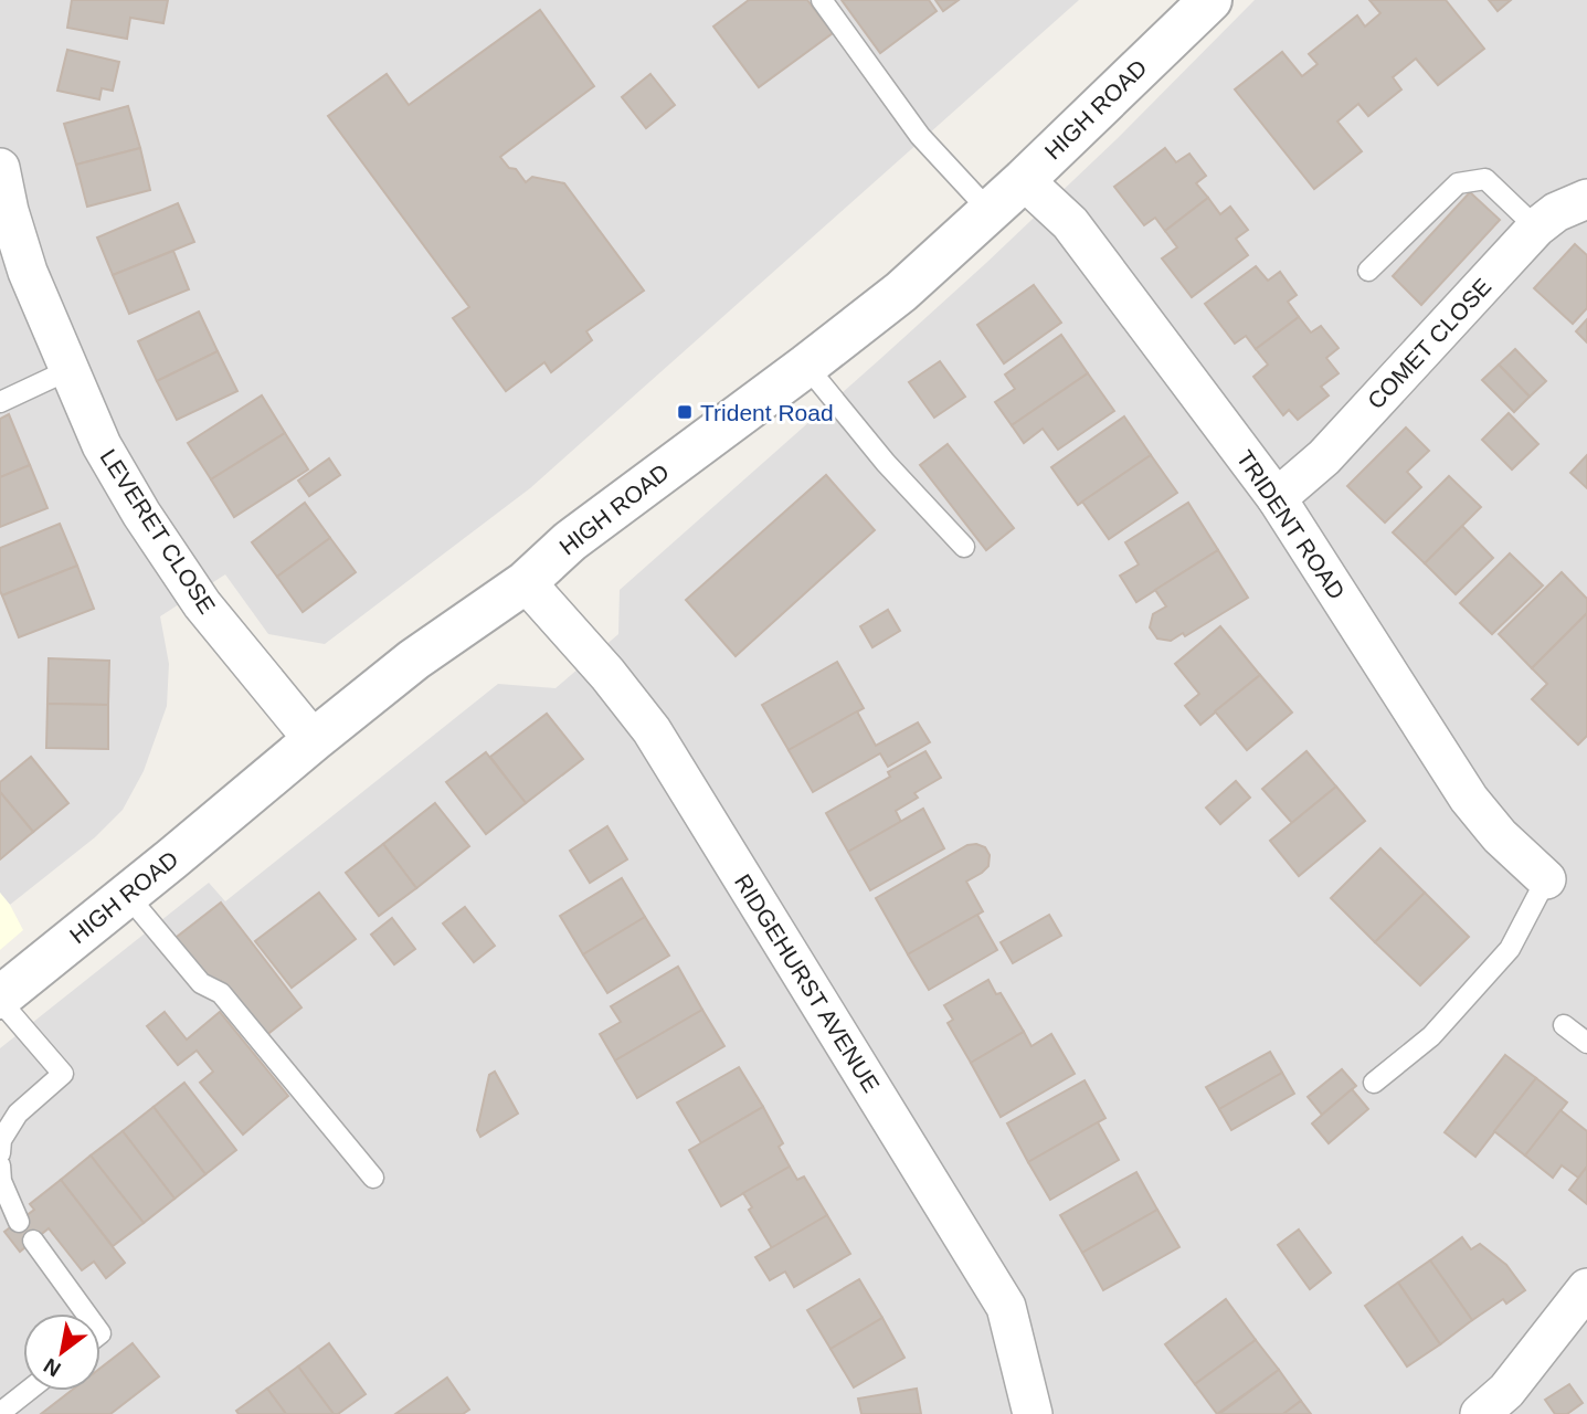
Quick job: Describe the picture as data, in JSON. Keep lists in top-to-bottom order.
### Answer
{
  "streets": {
    "street": [
      "HIGH ROAD",
      "COMET CLOSE",
      "TRIDENT ROAD",
      "LEVERET CLOSE",
      "RIDGEHURST AVENUE"
    ]
  },
  "crossings": [
    ["HIGH ROAD", "TRIDENT ROAD"],
    ["HIGH ROAD", "LEVERET CLOSE"],
    ["HIGH ROAD", "RIDGEHURST AVENUE"],
    ["COMET CLOSE", "TRIDENT ROAD"]
  ],
  "places": {
    "transit": ["Trident Road"]
  },
  "north": "bottom left"
}
